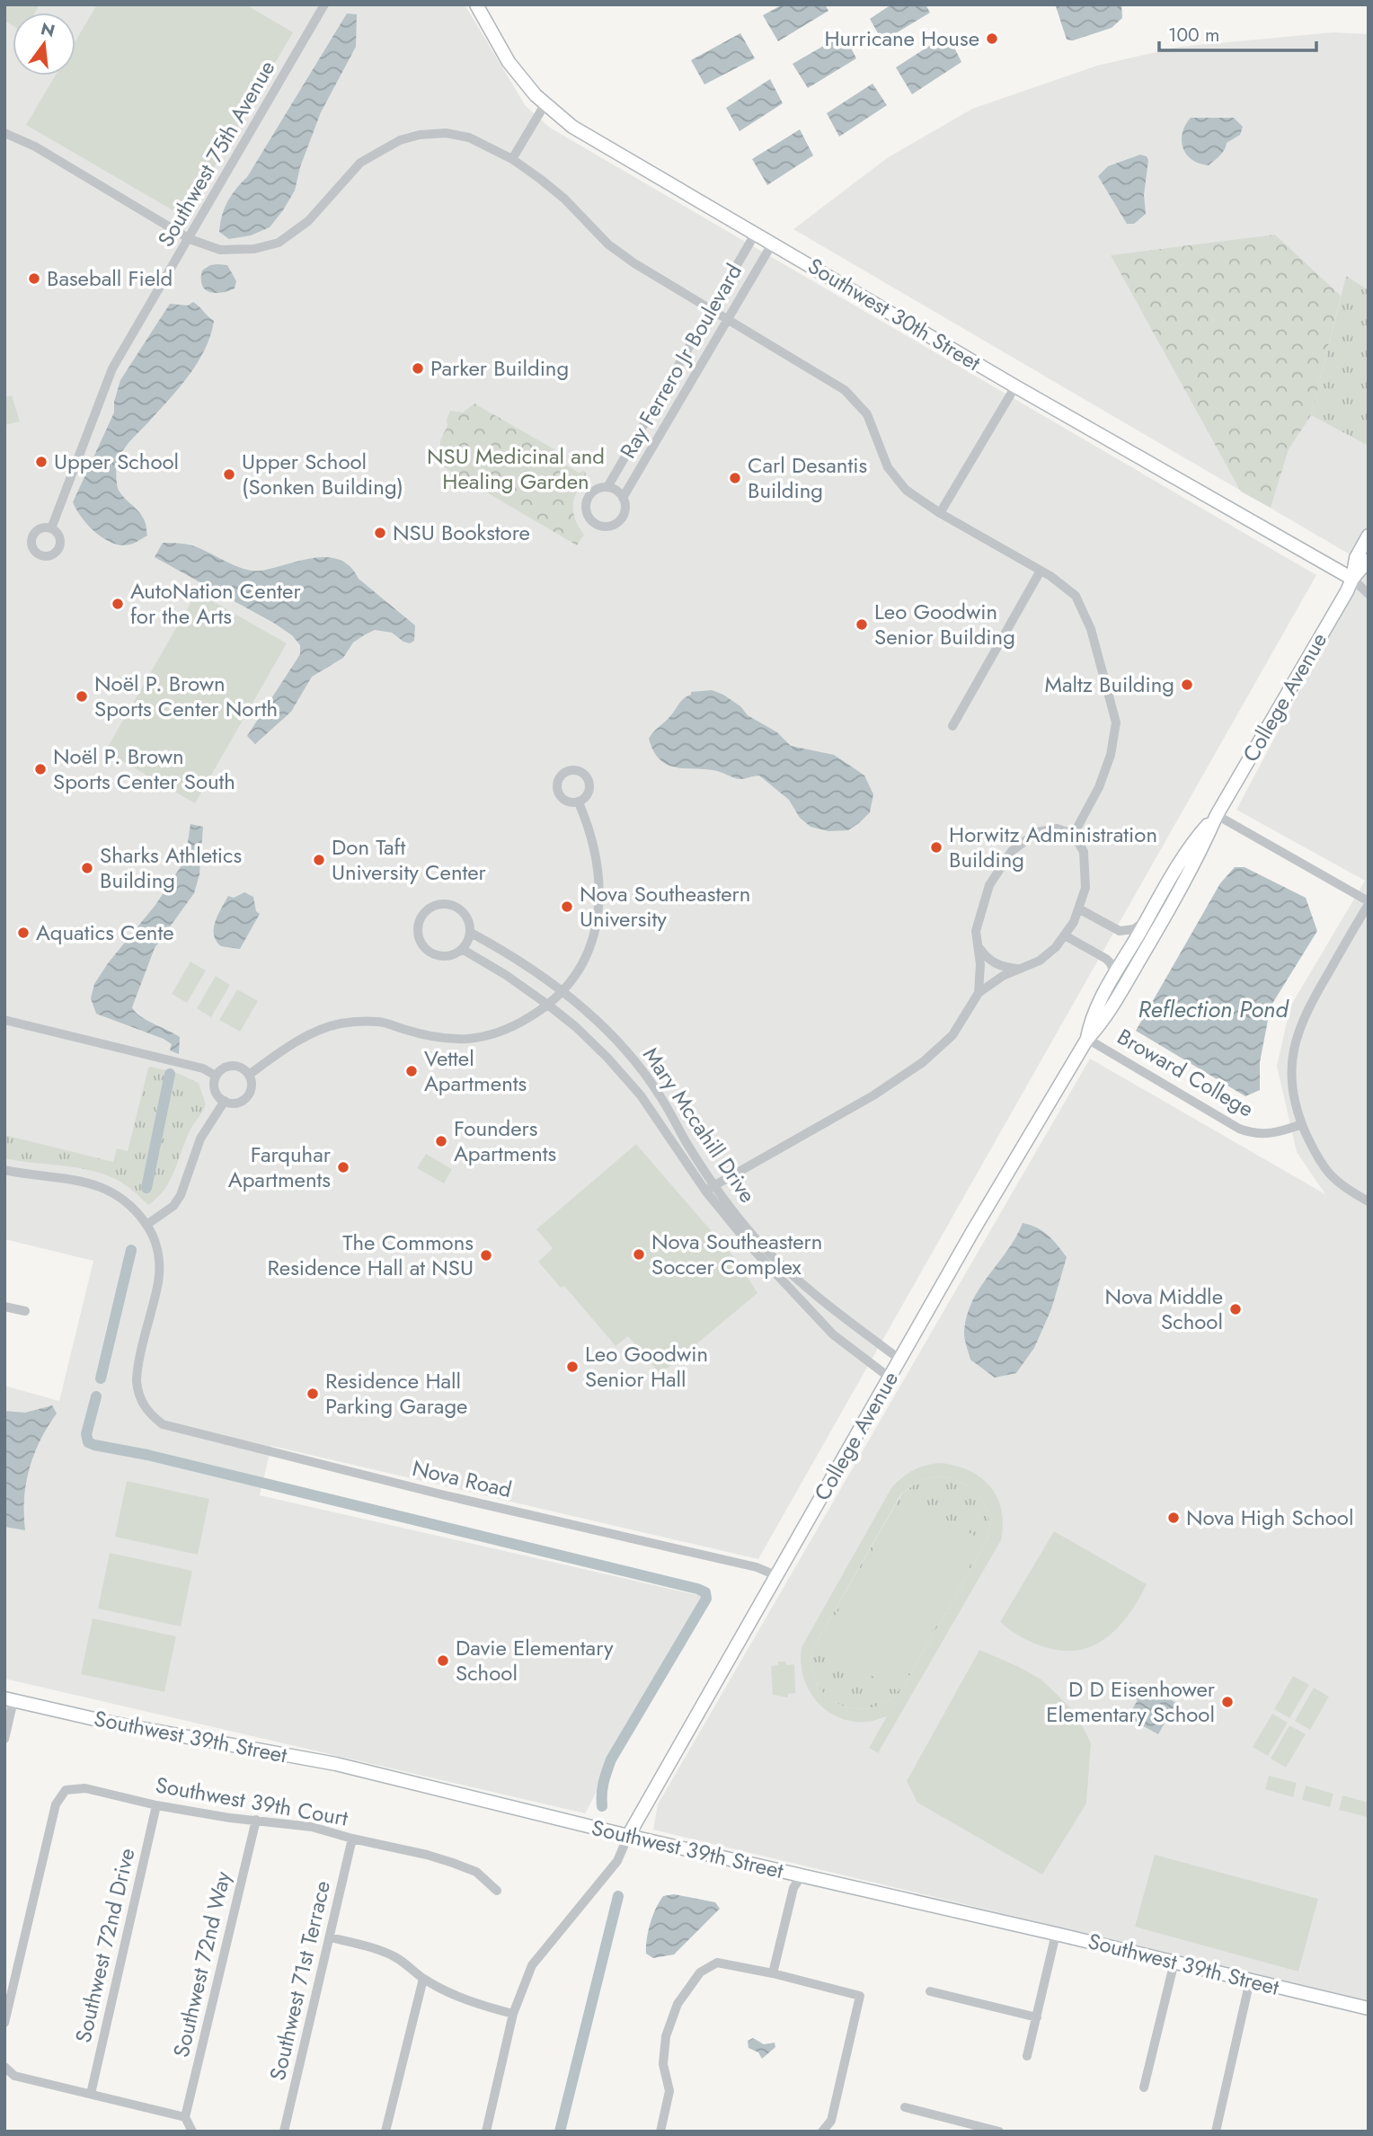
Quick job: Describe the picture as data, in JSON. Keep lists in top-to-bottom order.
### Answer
{
  "streets": {
    "street": [
      "Southwest 75th Avenue",
      "Southwest 30th Street",
      "Ray Ferrero Jr Boulevard",
      "College Avenue",
      "Broward College",
      "Mary Mccahill Drive",
      "Nova Road",
      "Southwest 39th Street",
      "Southwest 39th Court",
      "Southwest 72nd Drive",
      "Southwest 72nd Way",
      "Southwest 71st Terrace"
    ]
  },
  "crossings": [
    ["Southwest 30th Street", "Ray Ferrero Jr Boulevard"],
    ["Southwest 30th Street", "College Avenue"],
    ["College Avenue", "Broward College"],
    ["College Avenue", "Mary Mccahill Drive"],
    ["College Avenue", "Nova Road"],
    ["College Avenue", "Southwest 39th Street"],
    ["Southwest 39th Court", "Southwest 72nd Drive"],
    ["Southwest 39th Court", "Southwest 72nd Way"],
    ["Southwest 39th Court", "Southwest 71st Terrace"]
  ],
  "water": ["Reflection Pond"],
  "parks": ["NSU Medicinal and Healing Garden"],
  "places": [
    "Hurricane House",
    "Baseball Field",
    "Parker Building",
    "Upper School",
    "Upper School (Sonken Building)",
    "Carl Desantis Building",
    "NSU Bookstore",
    "AutoNation Center for the Arts",
    "Leo Goodwin Senior Building",
    "Maltz Building",
    "Noël P. Brown Sports Center North",
    "Noël P. Brown Sports Center South",
    "Horwitz Administration Building",
    "Don Taft University Center",
    "Sharks Athletics Building",
    "Nova Southeastern University",
    "Aquatics Cente",
    "Vettel Apartments",
    "Founders Apartments",
    "Farquhar Apartments",
    "Nova Southeastern Soccer Complex",
    "The Commons Residence Hall at NSU",
    "Nova Middle School",
    "Leo Goodwin Senior Hall",
    "Residence Hall Parking Garage",
    "Nova High School",
    "Davie Elementary School",
    "D D Eisenhower Elementary School"
  ],
  "scale_bar": "100 m",
  "north": "top"
}
